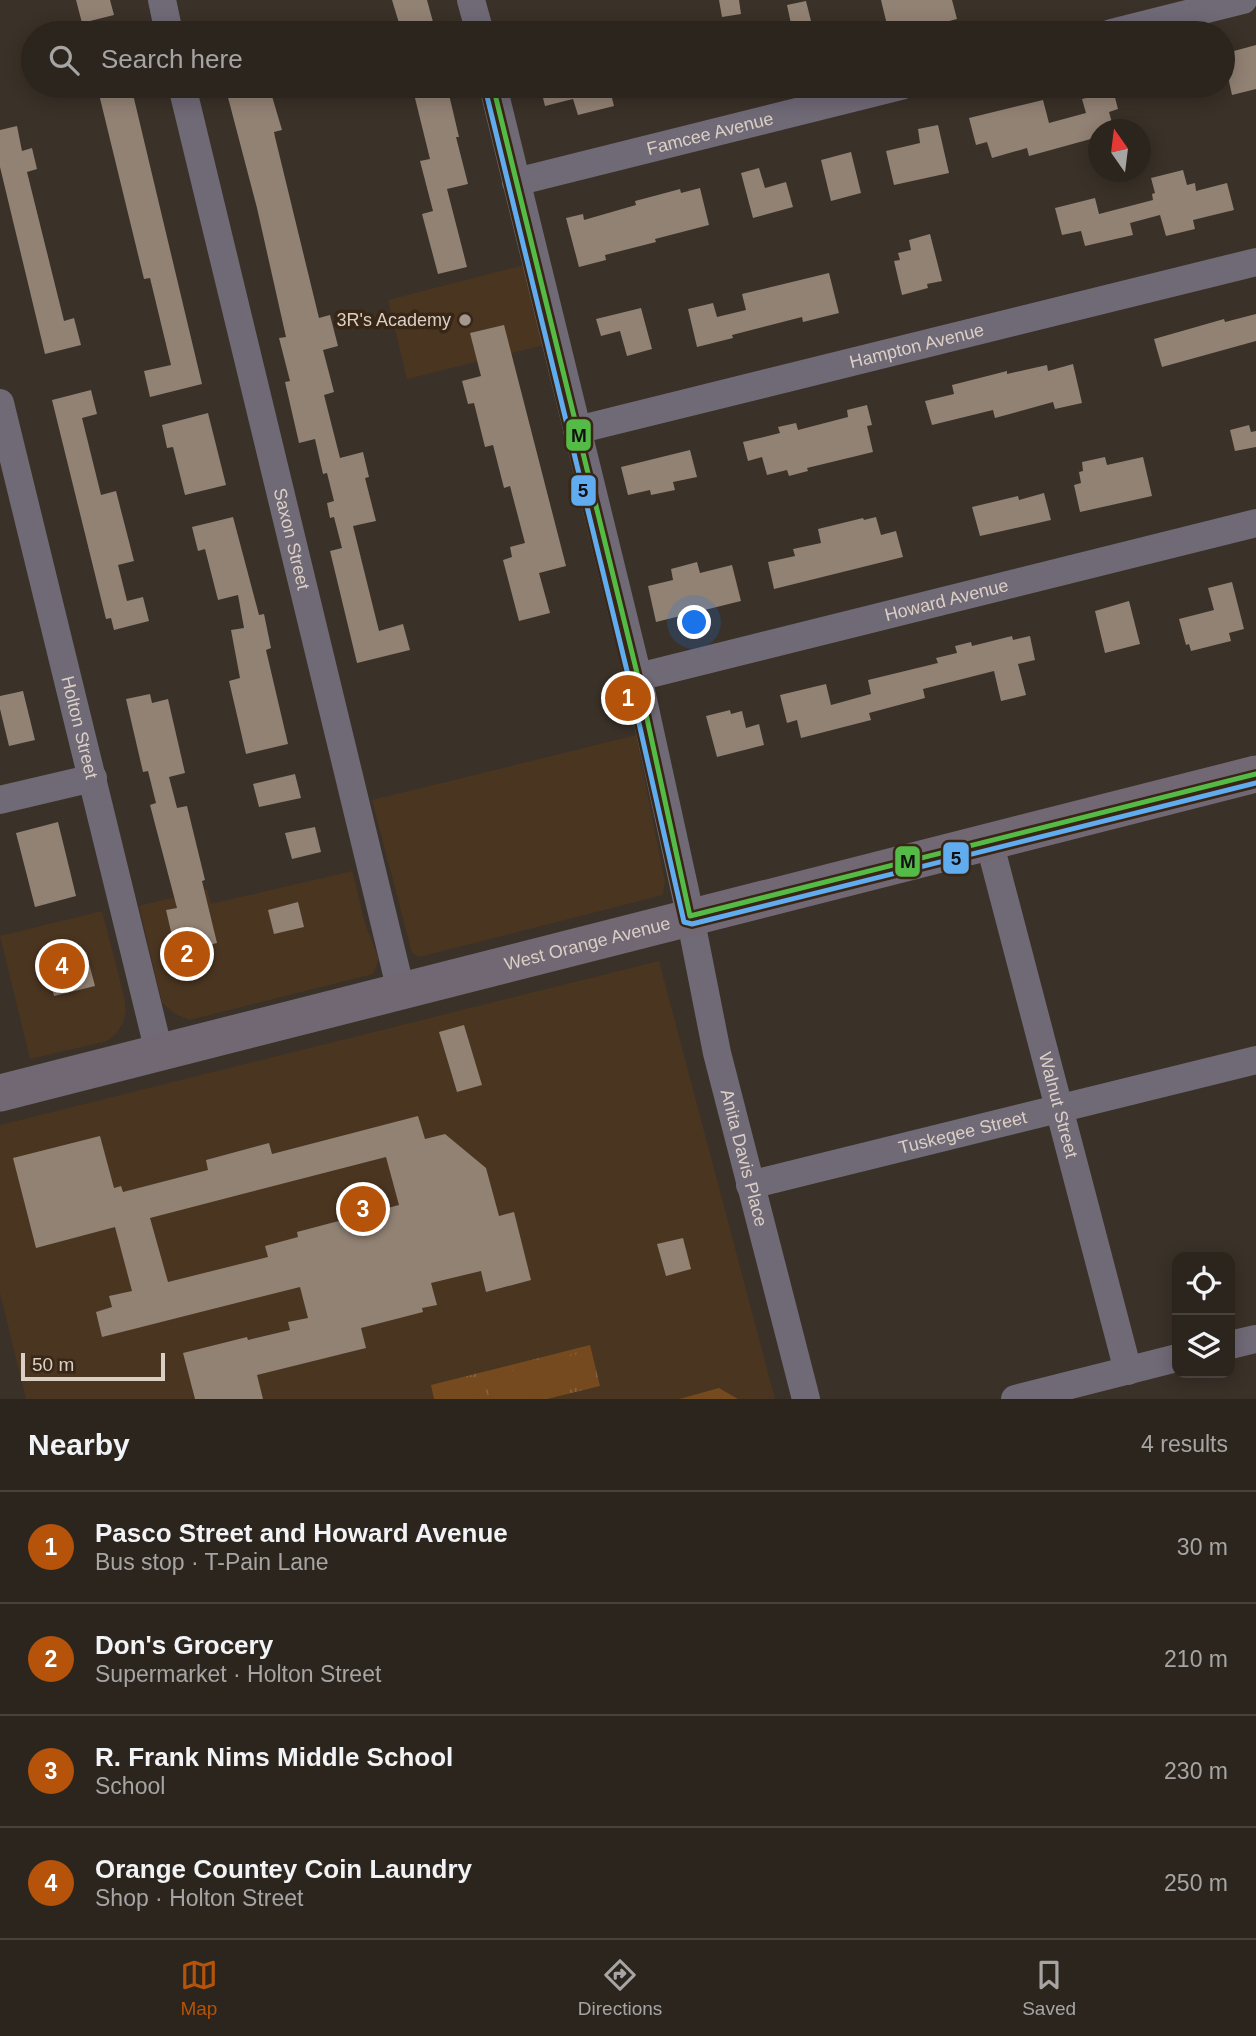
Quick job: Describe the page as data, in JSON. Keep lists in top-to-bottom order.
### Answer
{
  "streets": {
    "main road": ["West Orange Avenue"],
    "street": [
      "Famcee Avenue",
      "Hampton Avenue",
      "Saxon Street",
      "Howard Avenue",
      "Holton Street",
      "Walnut Street",
      "Tuskegee Street",
      "Anita Davis Place"
    ]
  },
  "crossings": [
    ["Famcee Avenue", "Anita Davis Place"],
    ["Hampton Avenue", "Anita Davis Place"],
    ["Saxon Street", "West Orange Avenue"],
    ["Howard Avenue", "Anita Davis Place"],
    ["Holton Street", "West Orange Avenue"],
    ["West Orange Avenue", "Walnut Street"],
    ["West Orange Avenue", "Anita Davis Place"],
    ["Walnut Street", "Tuskegee Street"],
    ["Tuskegee Street", "Anita Davis Place"]
  ],
  "places": ["3R's Academy"],
  "lines": ["transit line M", "transit line 5"],
  "scale_bar": "50 m",
  "north": "top",
  "page": {
    "search": "Search here",
    "pins": [
      "1",
      "2",
      "4",
      "3"
    ],
    "scale": "50 m",
    "heading": ["Nearby", "4 results"],
    "list": [
      {
        "mark": "1",
        "name": "Pasco Street and Howard Avenue",
        "note": "Bus stop · T-Pain Lane",
        "value": "30 m"
      },
      {
        "mark": "2",
        "name": "Don's Grocery",
        "note": "Supermarket · Holton Street",
        "value": "210 m"
      },
      {
        "mark": "3",
        "name": "R. Frank Nims Middle School",
        "note": "School",
        "value": "230 m"
      },
      {
        "mark": "4",
        "name": "Orange Countey Coin Laundry",
        "note": "Shop · Holton Street",
        "value": "250 m"
      }
    ],
    "nav": ["Map", "Directions", "Saved"]
  }
}
